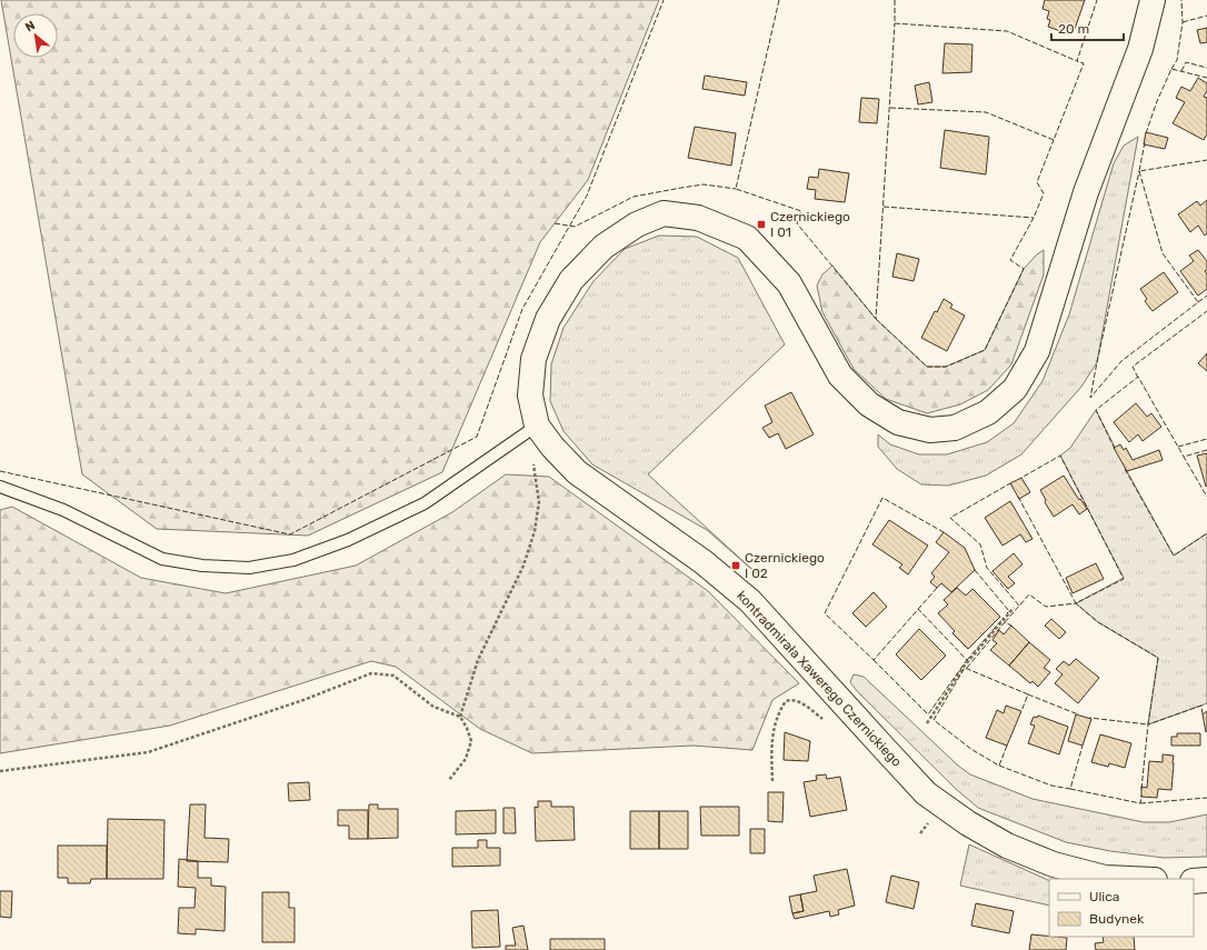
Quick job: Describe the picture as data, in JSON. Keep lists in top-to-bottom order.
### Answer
{
  "streets": {
    "street": ["kontradmirała Xawerego Czernickiego"]
  },
  "places": {
    "transit": ["Czernickiego I 01", "Czernickiego I 02"]
  },
  "legend": ["Ulica", "Budynek"],
  "scale_bar": "20 m",
  "north": "top left"
}
